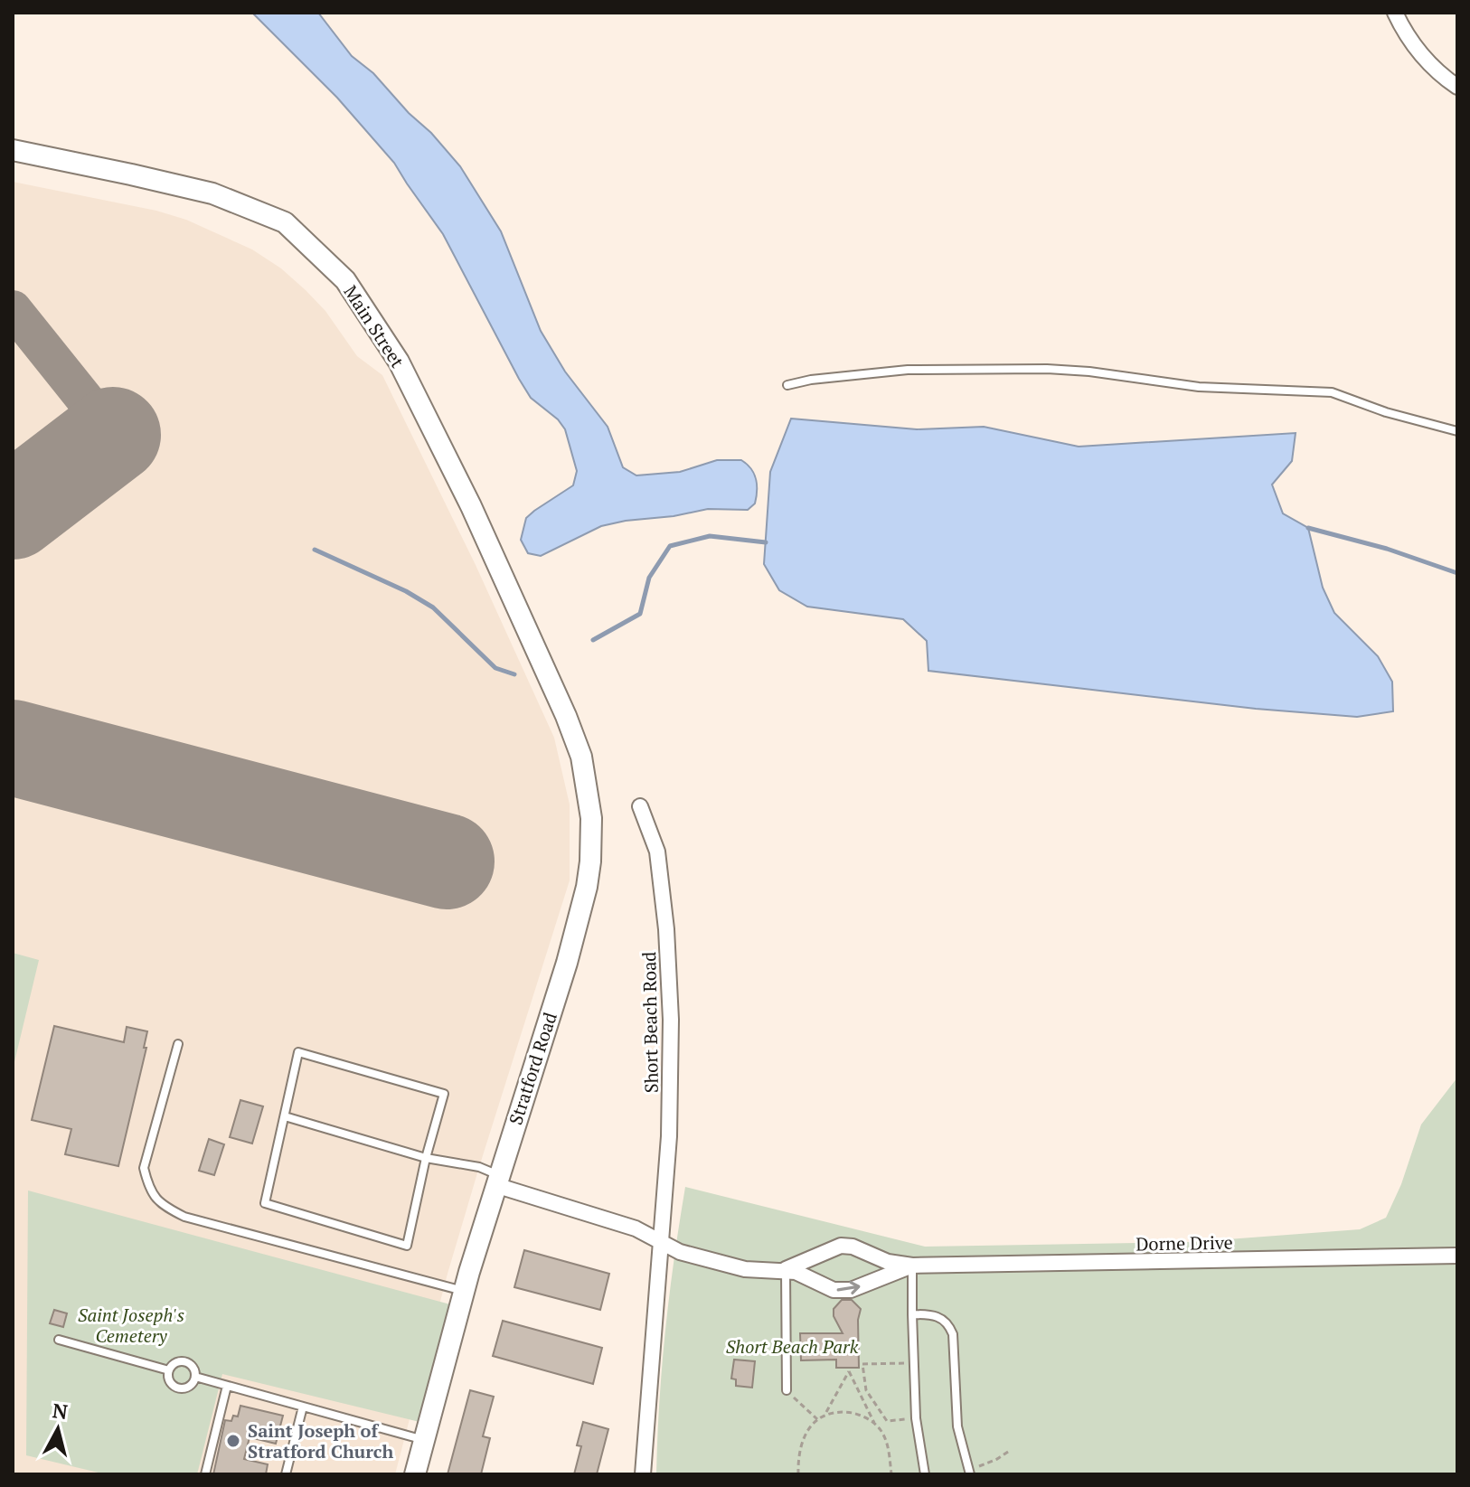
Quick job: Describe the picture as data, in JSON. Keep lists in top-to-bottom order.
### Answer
{
  "streets": {
    "main road": ["Main Street", "Stratford Road"],
    "street": ["Short Beach Road", "Dorne Drive"]
  },
  "crossings": [
    ["Main Street", "Stratford Road"],
    ["Short Beach Road", "Dorne Drive"]
  ],
  "parks": ["Saint Joseph's Cemetery", "Short Beach Park"],
  "places": ["Saint Joseph of Stratford Church"],
  "north": "top"
}
